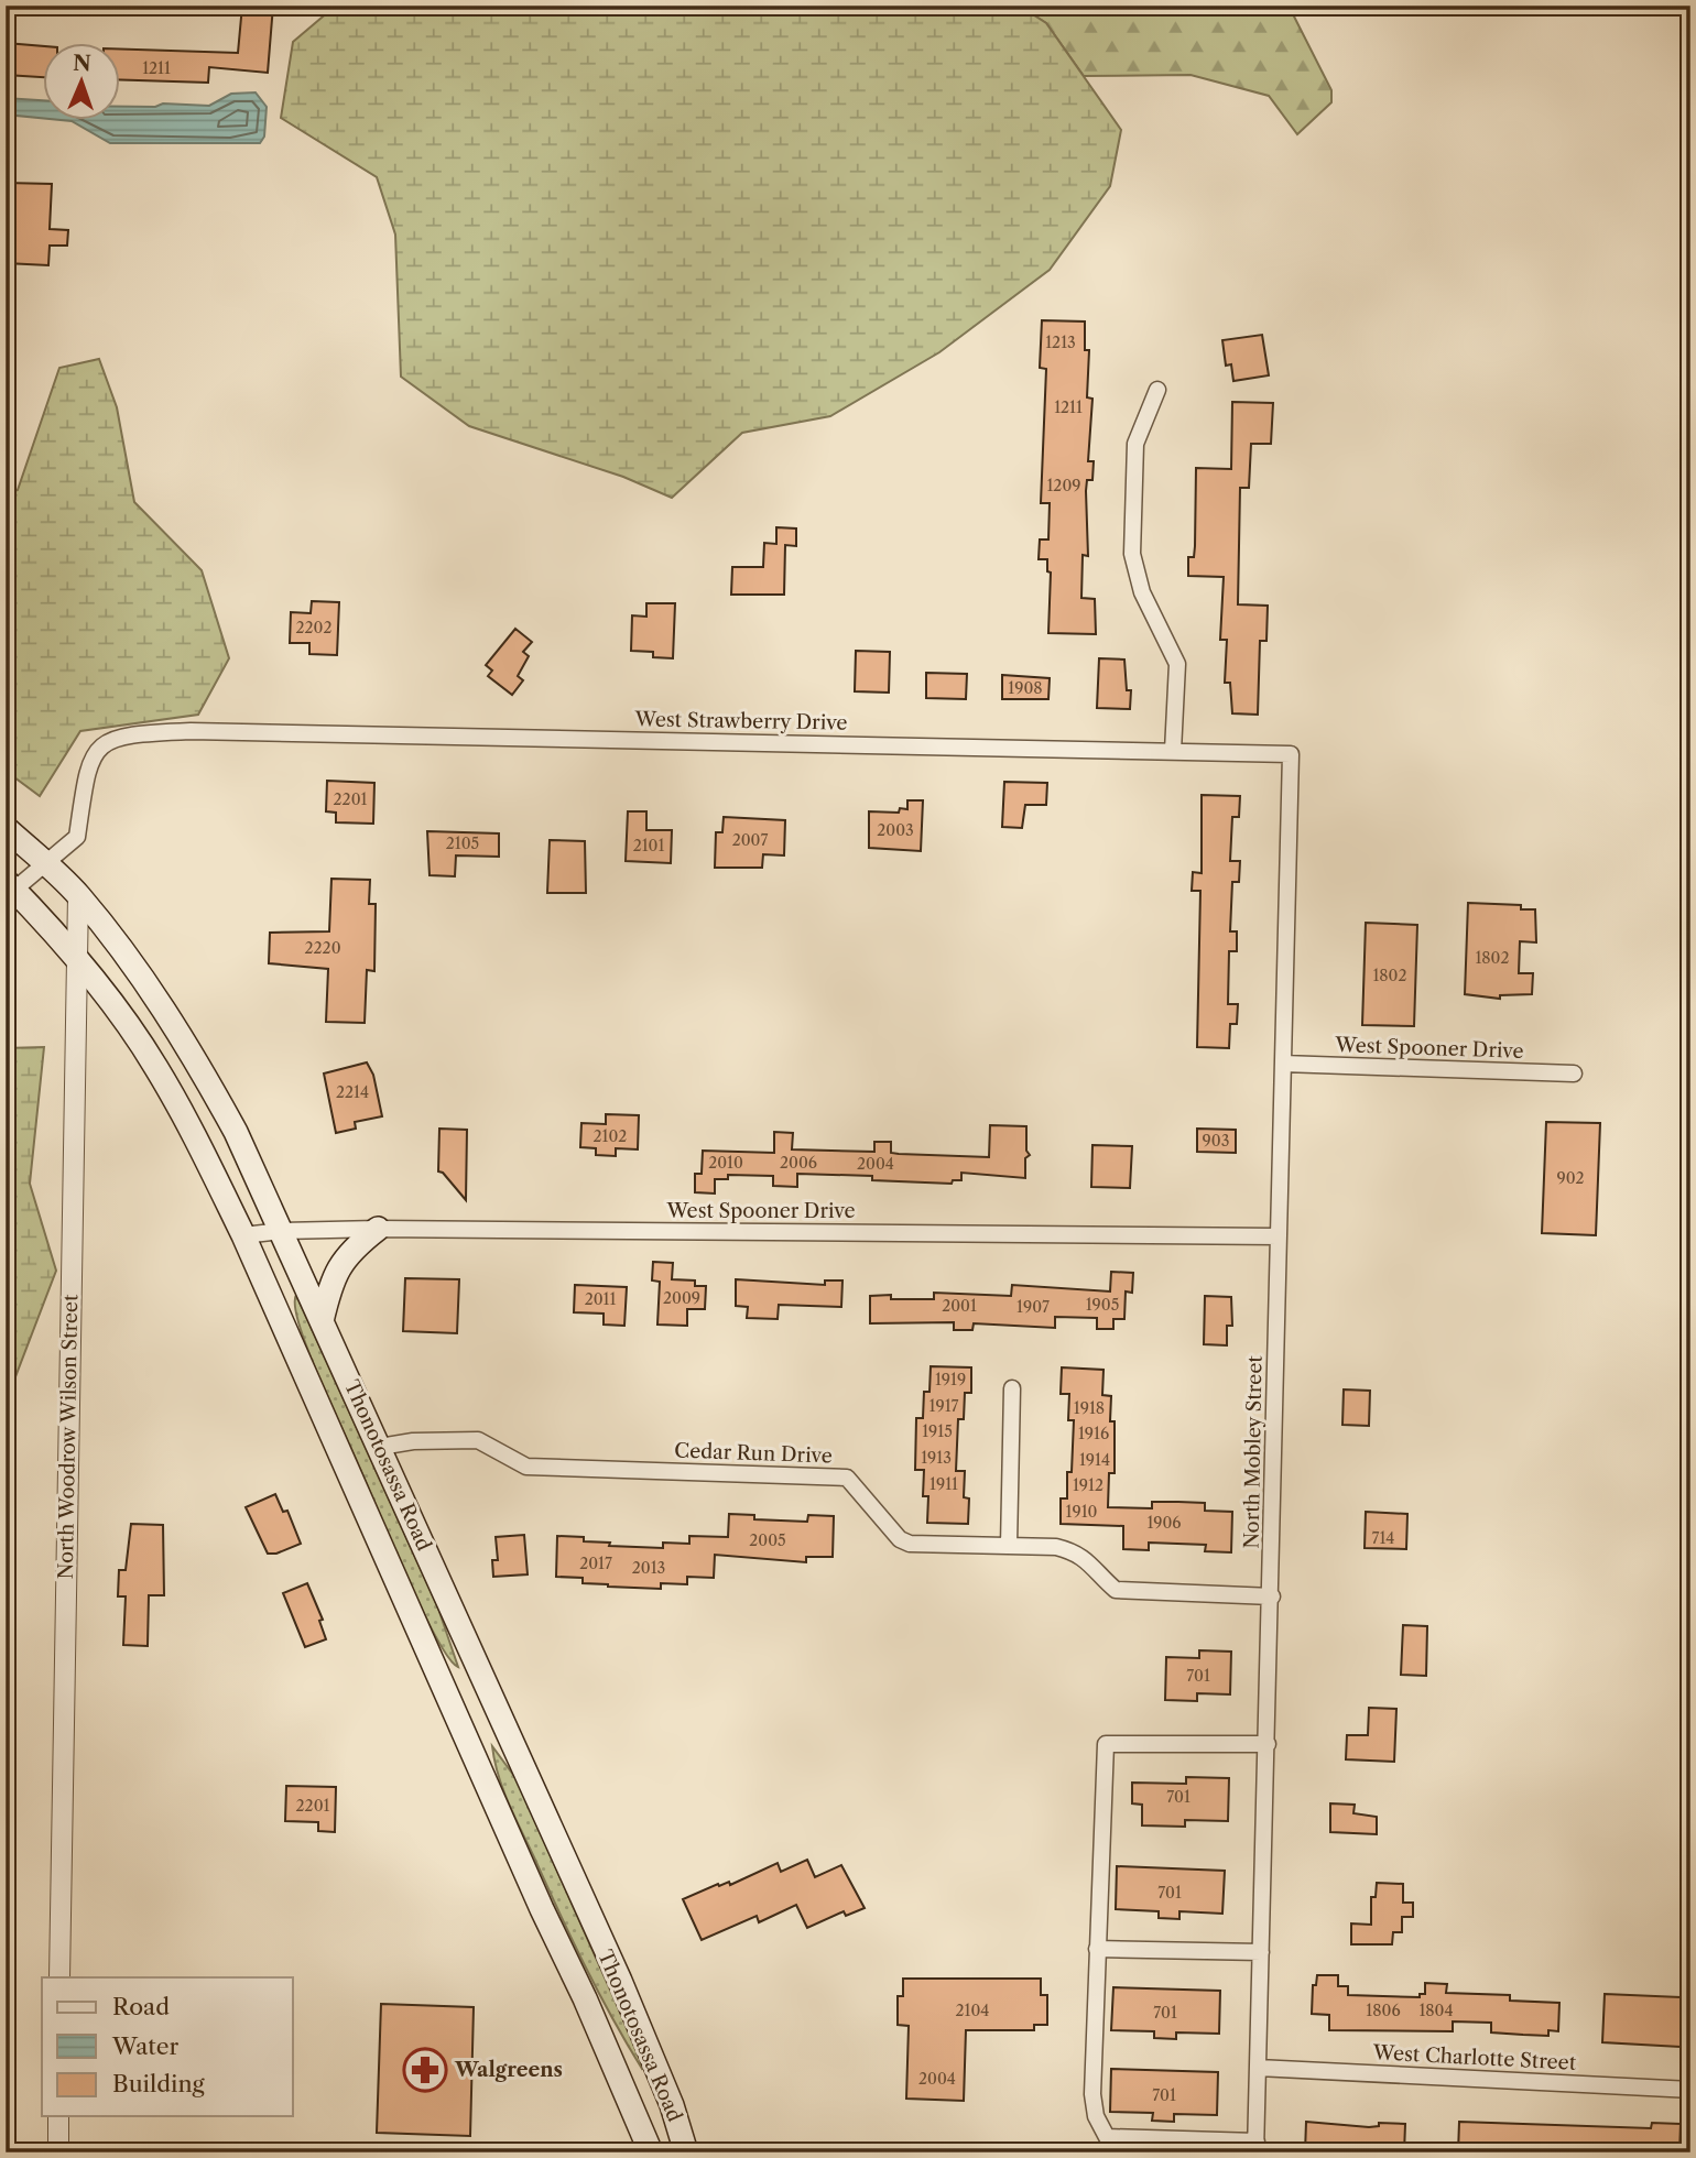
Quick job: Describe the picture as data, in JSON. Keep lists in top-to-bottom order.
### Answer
{
  "streets": {
    "main road": ["Thonotosassa Road"],
    "street": [
      "West Strawberry Drive",
      "West Spooner Drive",
      "North Woodrow Wilson Street",
      "North Mobley Street",
      "Cedar Run Drive",
      "West Charlotte Street"
    ]
  },
  "crossings": [
    ["West Strawberry Drive", "North Mobley Street"],
    ["West Strawberry Drive", "Thonotosassa Road"],
    ["West Spooner Drive", "North Mobley Street"],
    ["West Spooner Drive", "Thonotosassa Road"],
    ["North Woodrow Wilson Street", "Thonotosassa Road"],
    ["North Mobley Street", "Cedar Run Drive"],
    ["North Mobley Street", "West Charlotte Street"],
    ["Cedar Run Drive", "Thonotosassa Road"]
  ],
  "places": {
    "pharmacy": ["Walgreens"]
  },
  "house_numbers": [
    "1211",
    "1213",
    "1211",
    "1209",
    "2202",
    "1908",
    "2201",
    "2003",
    "2007",
    "2105",
    "2101",
    "2220",
    "1802",
    "1802",
    "2214",
    "2102",
    "903",
    "2010",
    "2006",
    "2004",
    "902",
    "2009",
    "2011",
    "1905",
    "2001",
    "1907",
    "1919",
    "1917",
    "1918",
    "1915",
    "1916",
    "1913",
    "1914",
    "1911",
    "1912",
    "1910",
    "1906",
    "714",
    "2005",
    "2017",
    "2013",
    "701",
    "701",
    "2201",
    "701",
    "2104",
    "1806",
    "1804",
    "701",
    "2004",
    "701"
  ],
  "legend": ["Road", "Water", "Building"],
  "north": "top"
}
